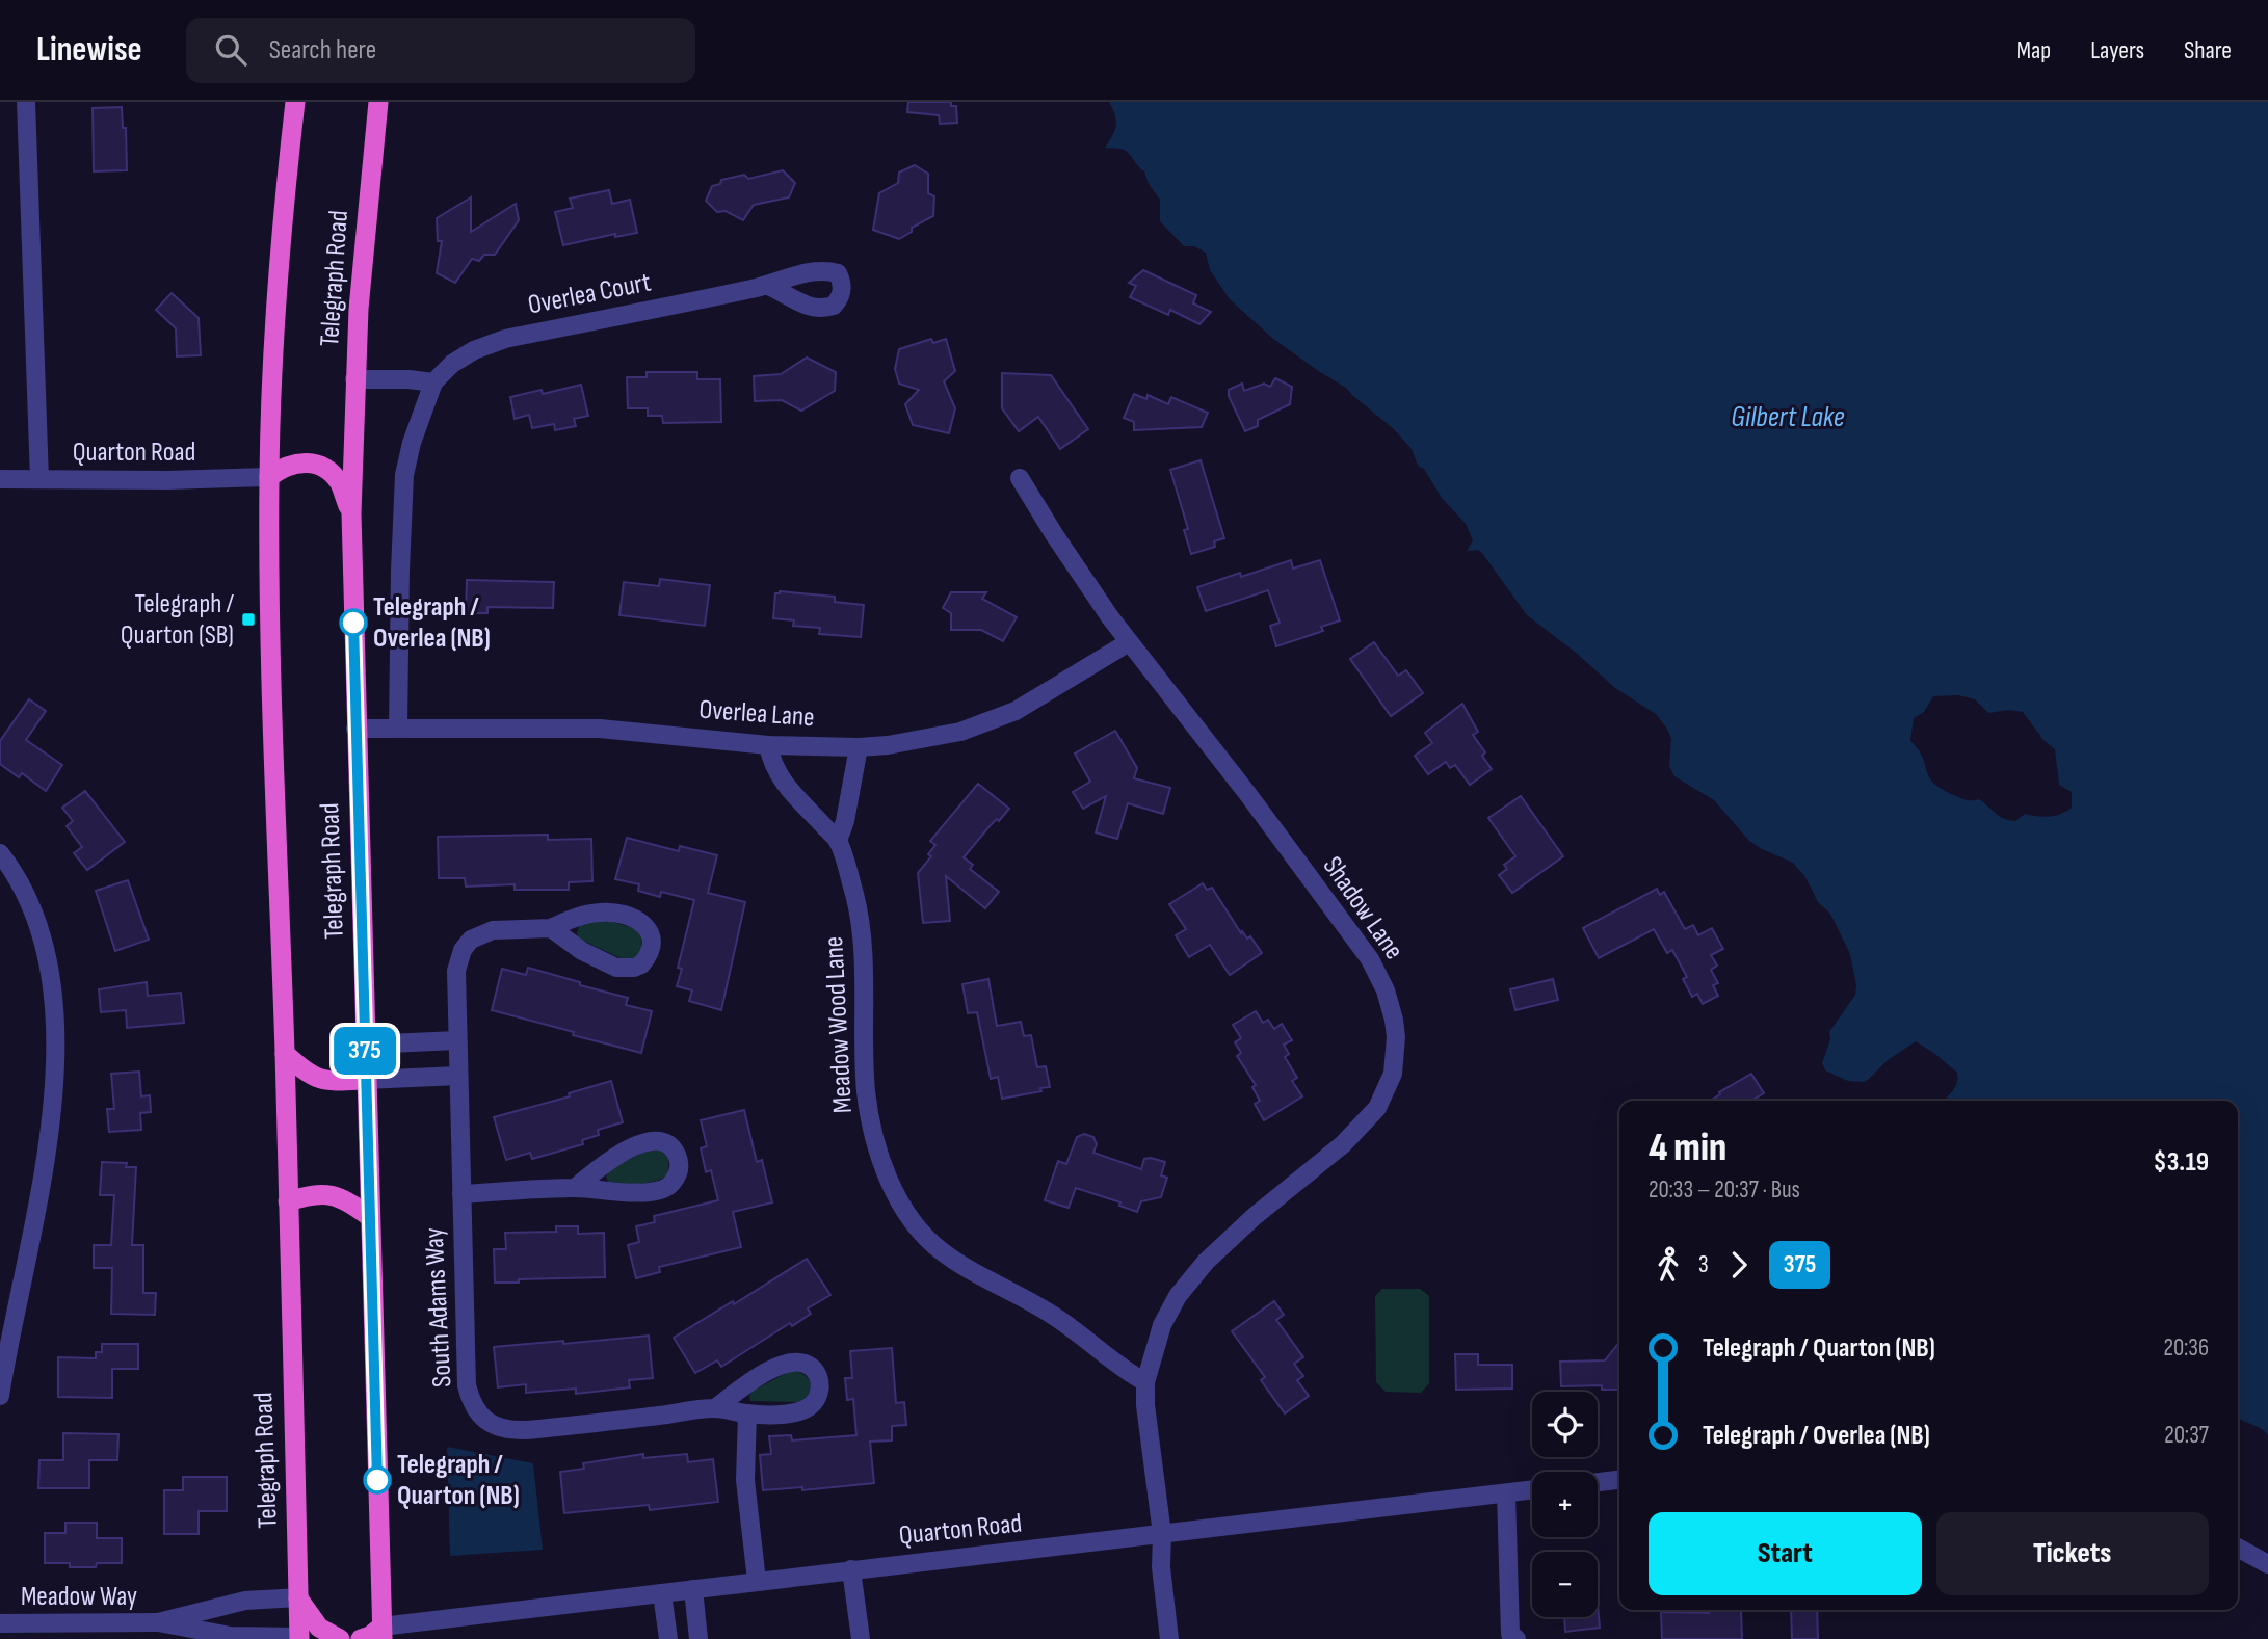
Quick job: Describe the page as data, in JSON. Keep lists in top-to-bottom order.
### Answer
{
  "streets": {
    "highway": ["Telegraph Road"],
    "street": [
      "Overlea Court",
      "Quarton Road",
      "Overlea Lane",
      "Shadow Lane",
      "Meadow Wood Lane",
      "South Adams Way",
      "Meadow Way"
    ]
  },
  "crossings": [
    ["Telegraph Road", "Quarton Road"],
    ["Telegraph Road", "Overlea Lane"],
    ["Telegraph Road", "Meadow Way"],
    ["Overlea Court", "Overlea Lane"],
    ["Quarton Road", "Shadow Lane"],
    ["Overlea Lane", "Shadow Lane"],
    ["Overlea Lane", "Meadow Wood Lane"],
    ["Shadow Lane", "Meadow Wood Lane"]
  ],
  "water": ["Gilbert Lake"],
  "places": {
    "transit": ["Telegraph / Quarton (SB)"],
    "other": ["Telegraph / Overlea (NB)", "Telegraph / Quarton (NB)"]
  },
  "lines": ["bus line 375"],
  "page": {
    "header": "Linewise",
    "search": "Search here",
    "nav": ["Map", "Layers", "Share"],
    "on_map": "375",
    "heading": ["4 min", "20:33 – 20:37 · Bus", "$3.19"],
    "legs": ["3", "375"],
    "list": [
      {
        "name": "Telegraph / Quarton (NB)",
        "value": "20:36"
      },
      {
        "name": "Telegraph / Overlea (NB)",
        "value": "20:37"
      }
    ],
    "map_buttons": ["+", "−"],
    "buttons": ["Start", "Tickets"]
  }
}
